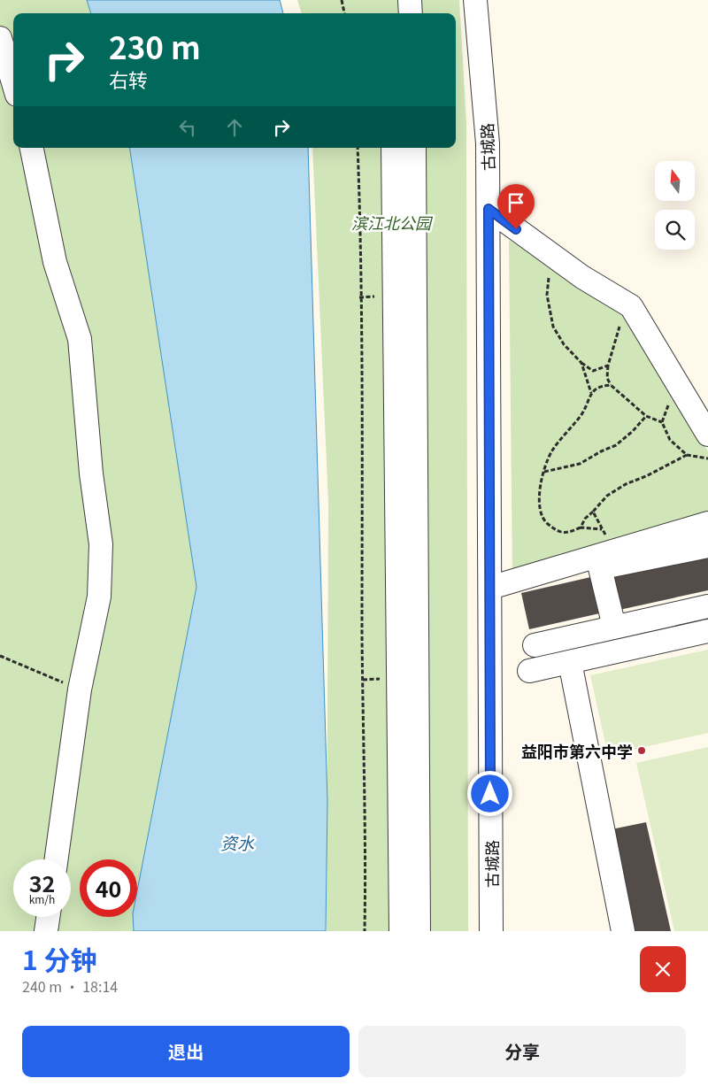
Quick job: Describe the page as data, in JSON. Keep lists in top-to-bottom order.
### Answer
{
  "streets": {
    "street": ["古城路"]
  },
  "water": ["资水"],
  "parks": ["滨江北公园"],
  "places": ["益阳市第六中学"],
  "north": "top",
  "page": {
    "turn": ["230 m", "右转"],
    "speed": "32 km/h",
    "limit": "40",
    "heading": ["1 分钟", "240 m · 18:14"],
    "buttons": ["退出", "分享"]
  }
}
